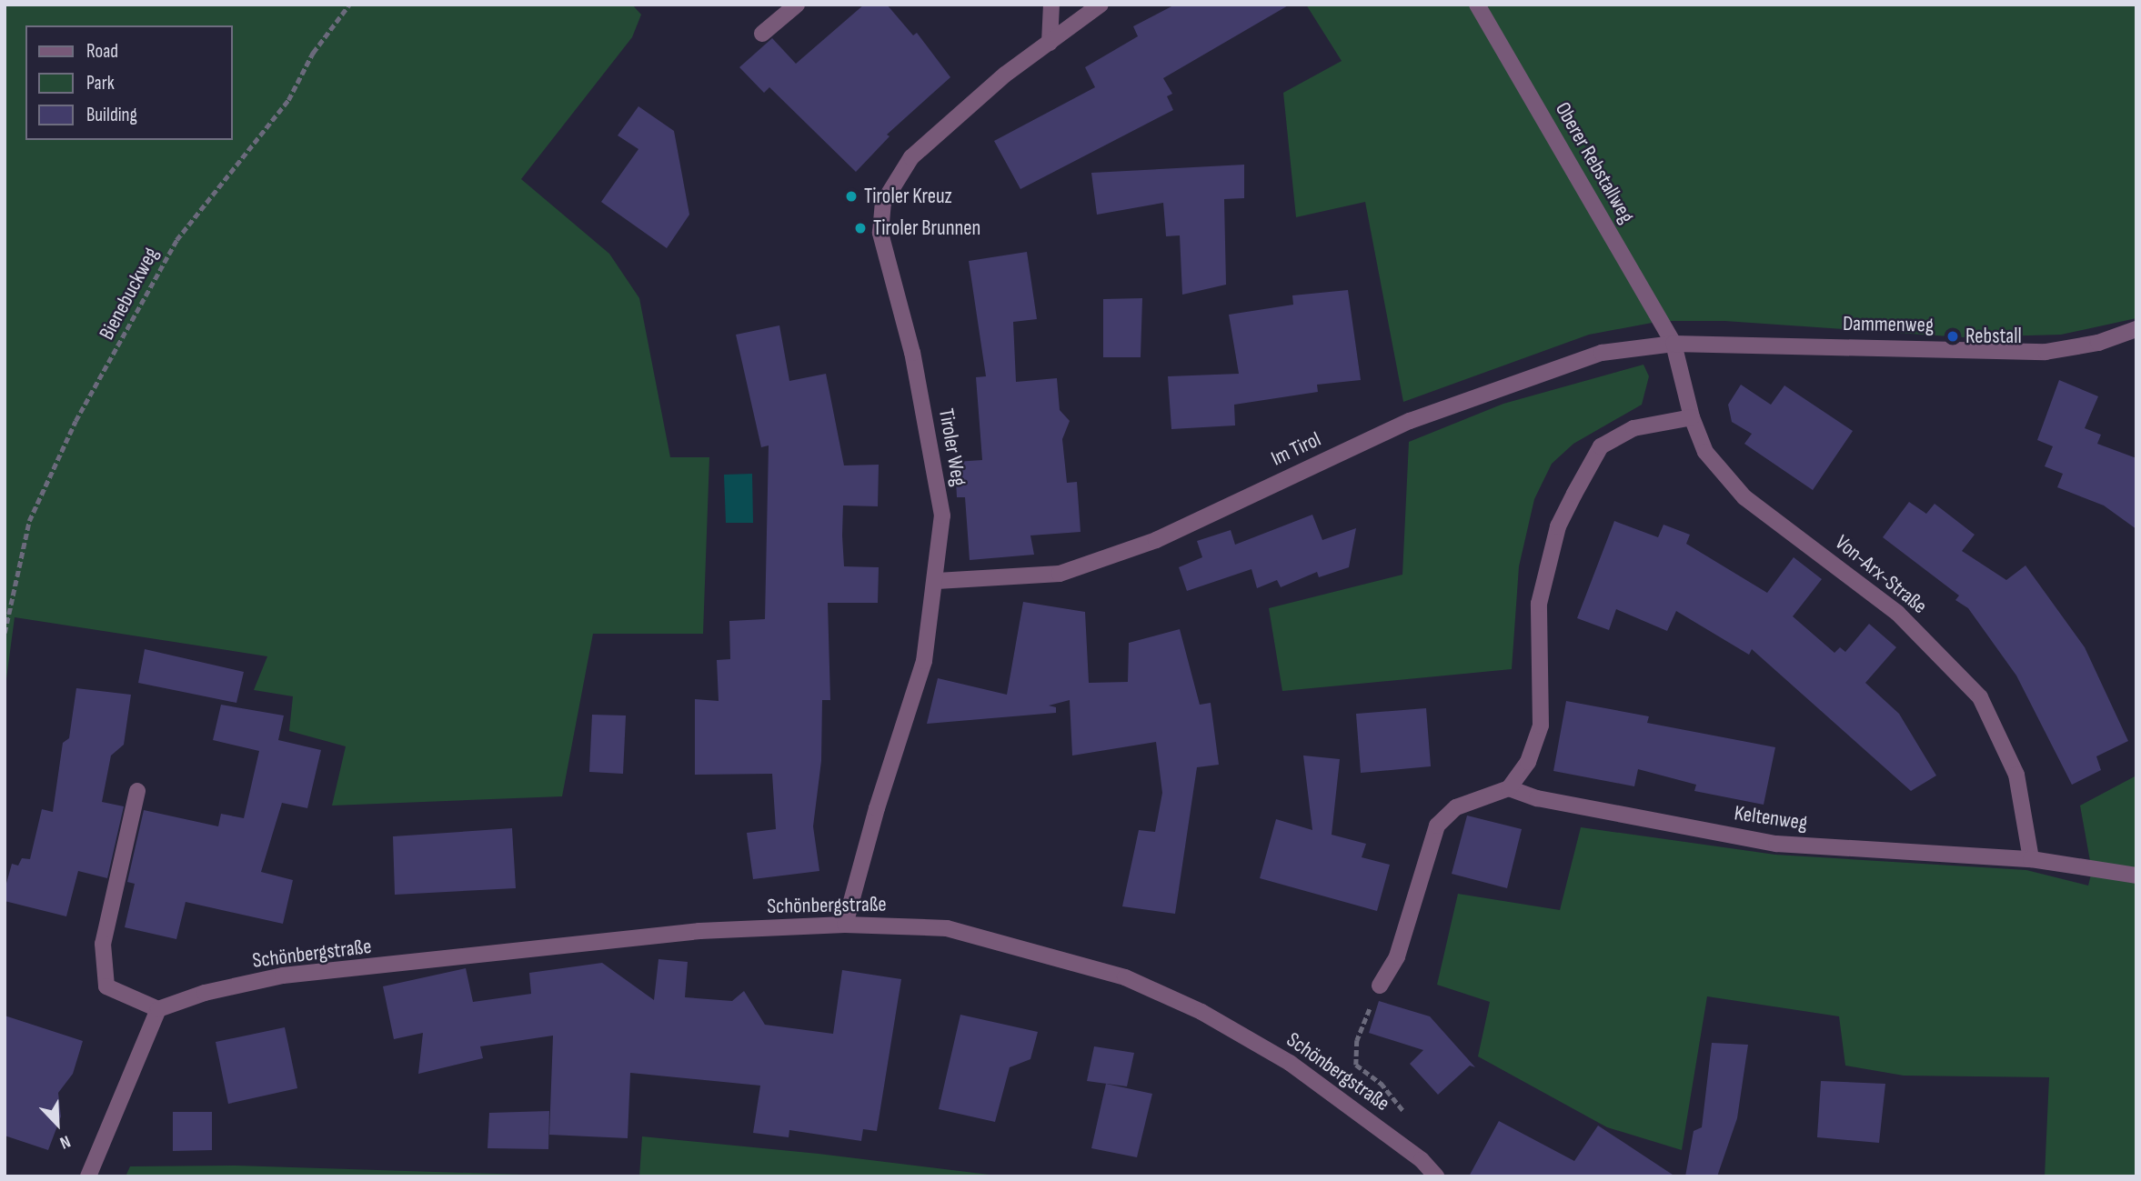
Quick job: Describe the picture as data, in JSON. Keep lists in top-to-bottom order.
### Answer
{
  "streets": {
    "street": [
      "Oberer Rebstallweg",
      "Dammenweg",
      "Tiroler Weg",
      "Im Tirol",
      "Von-Arx-Straße",
      "Keltenweg",
      "Schönbergstraße"
    ],
    "path": ["Bienebuckweg"]
  },
  "crossings": [
    ["Oberer Rebstallweg", "Dammenweg"],
    ["Oberer Rebstallweg", "Im Tirol"],
    ["Oberer Rebstallweg", "Von-Arx-Straße"],
    ["Dammenweg", "Im Tirol"],
    ["Dammenweg", "Von-Arx-Straße"],
    ["Tiroler Weg", "Im Tirol"],
    ["Tiroler Weg", "Schönbergstraße"],
    ["Im Tirol", "Von-Arx-Straße"],
    ["Von-Arx-Straße", "Keltenweg"]
  ],
  "places": ["Tiroler Kreuz", "Tiroler Brunnen", "Rebstall"],
  "legend": ["Road", "Park", "Building"],
  "north": "bottom right"
}
